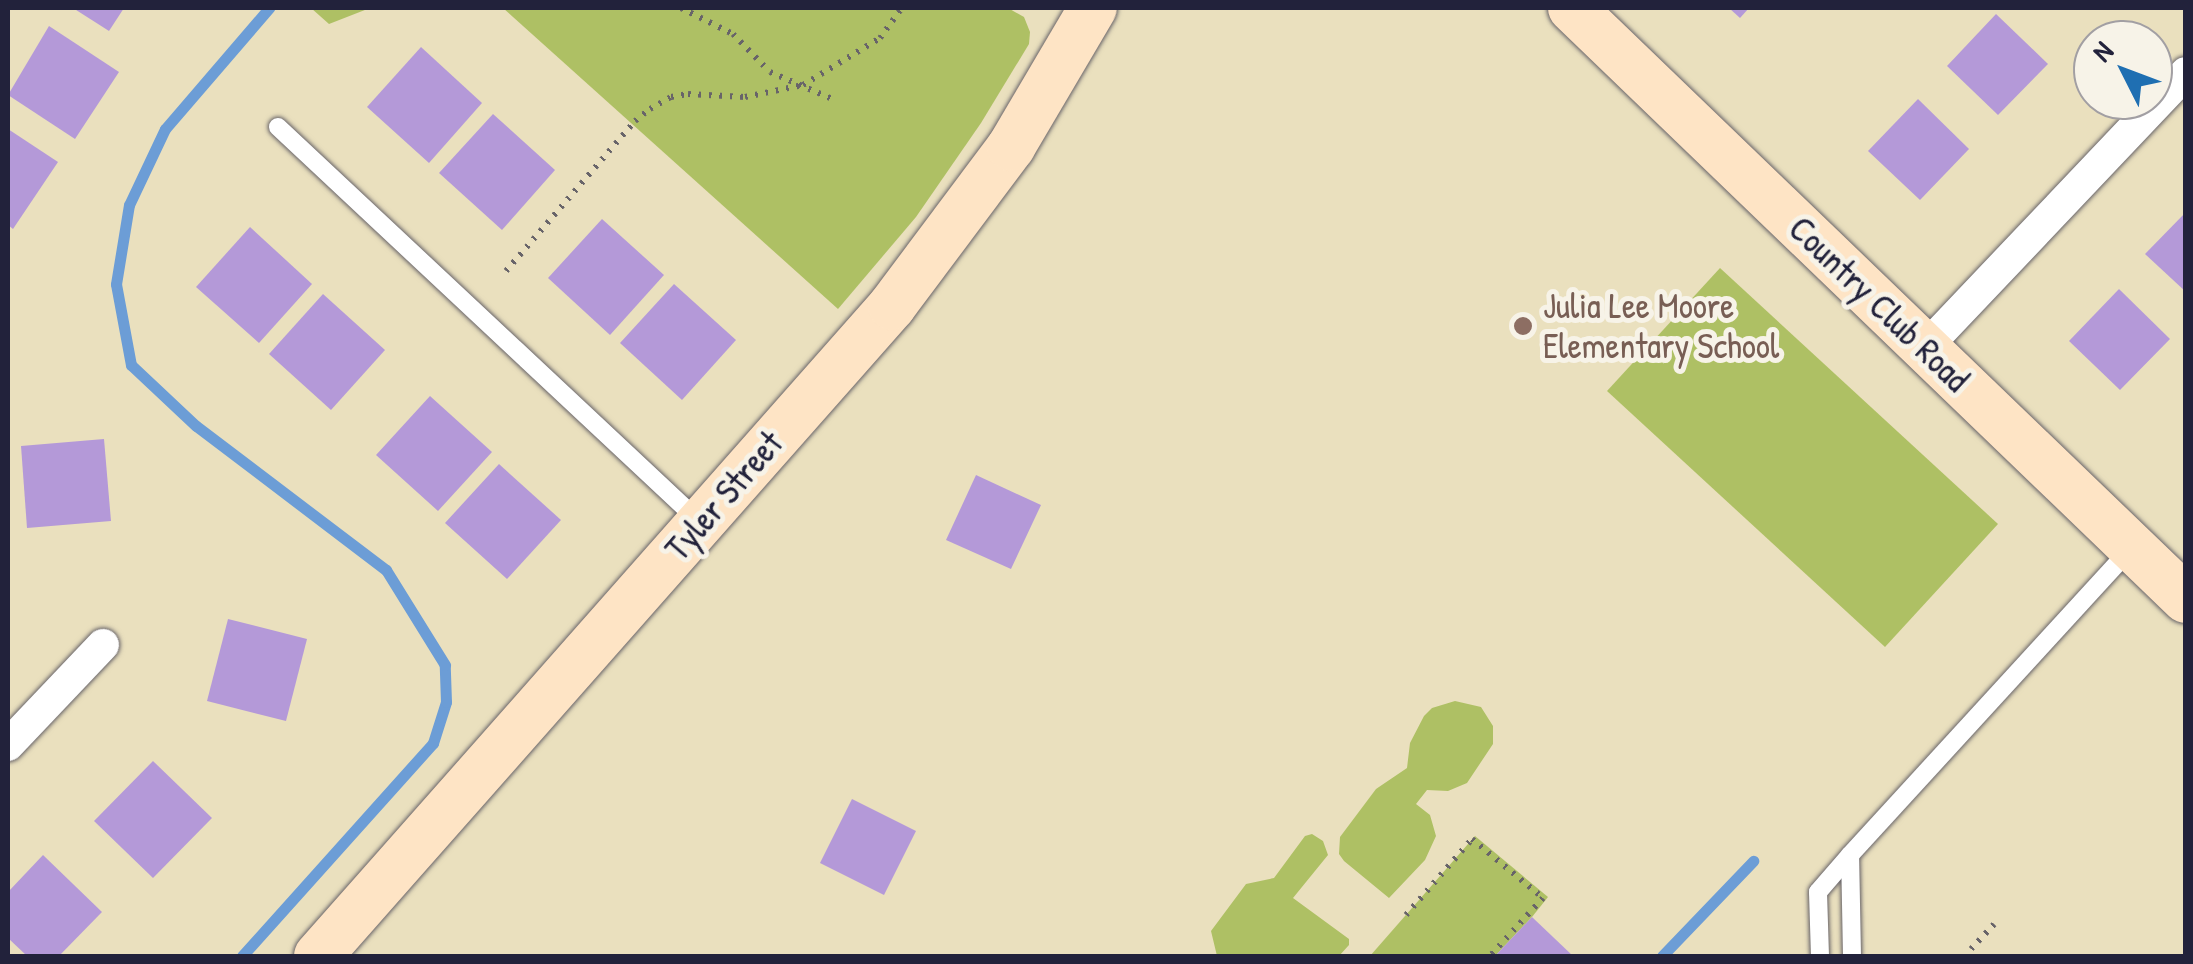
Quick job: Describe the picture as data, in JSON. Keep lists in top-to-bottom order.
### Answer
{
  "streets": {
    "street": ["Country Club Road", "Tyler Street"]
  },
  "places": ["Julia Lee Moore Elementary School"],
  "north": "top left"
}
